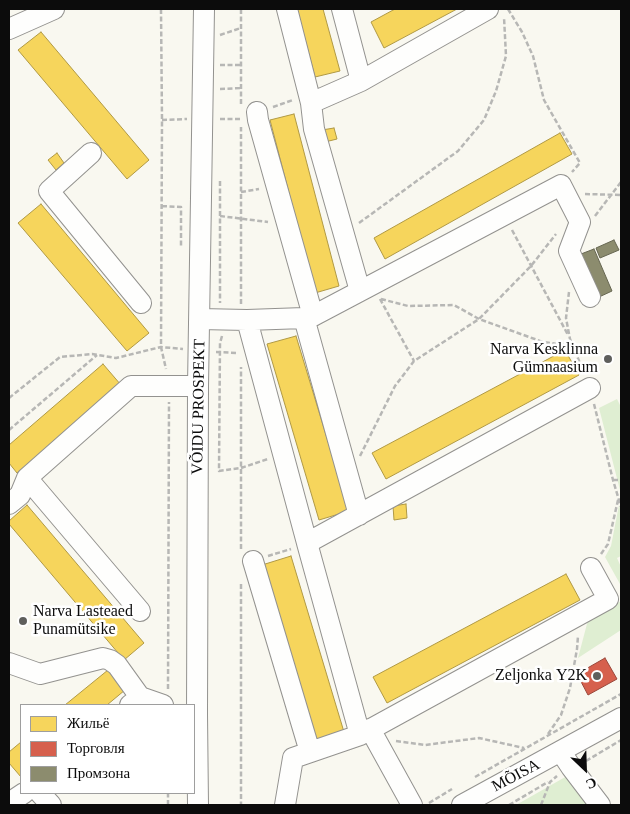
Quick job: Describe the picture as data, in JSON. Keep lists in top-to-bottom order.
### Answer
{
  "streets": {
    "street": ["VÕIDU PROSPEKT", "MÕISA"]
  },
  "places": ["Narva Kesklinna Gümnaasium", "Narva Lasteaed Punamütsike", "Zeljonka Y2K"],
  "legend": ["Жильё", "Торговля", "Промзона"],
  "north": "bottom right"
}
